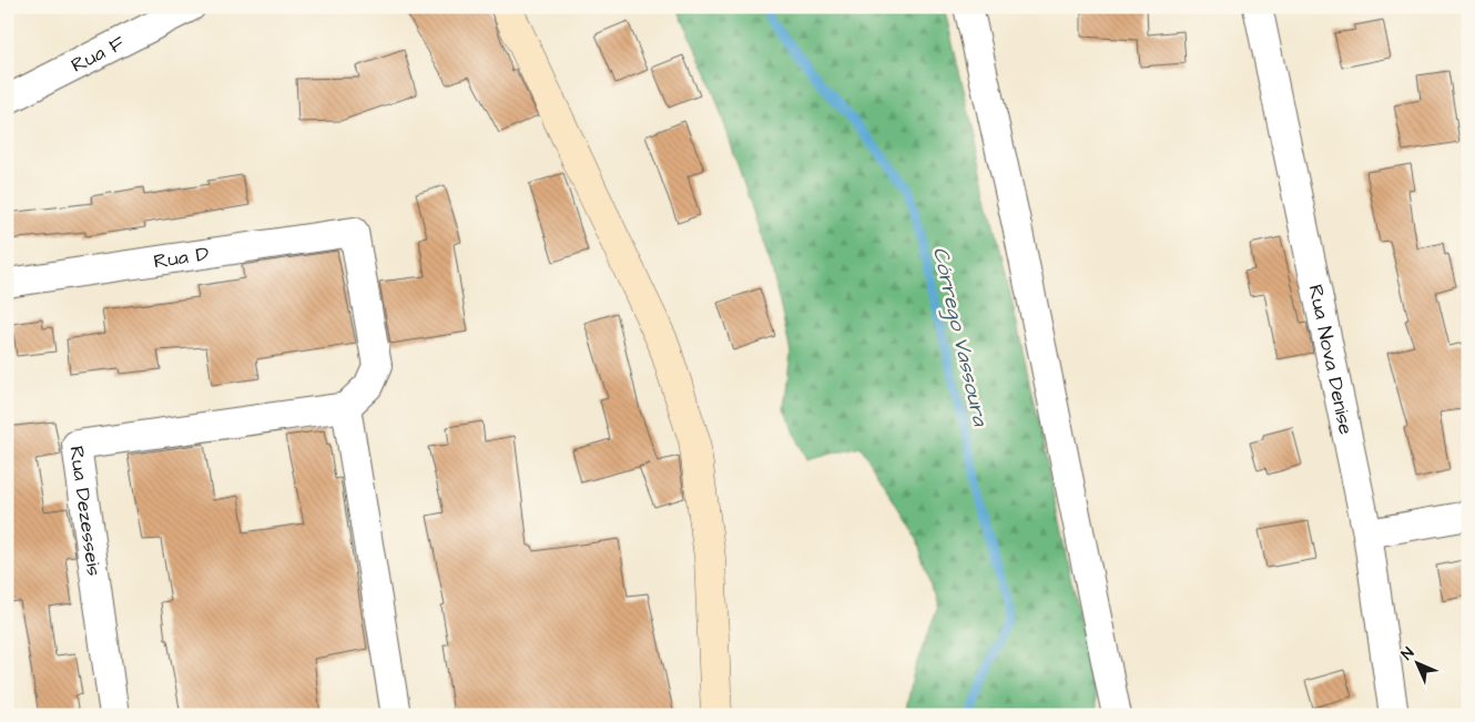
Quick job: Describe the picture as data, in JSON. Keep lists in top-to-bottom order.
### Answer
{
  "streets": {
    "street": [
      "Rua F",
      "Rua D",
      "Rua Nova Denise",
      "Rua Dezesseis"
    ]
  },
  "crossings": [
    ["Rua D", "Rua Dezesseis"]
  ],
  "water": ["Córrego Vassoura"],
  "north": "top left"
}
